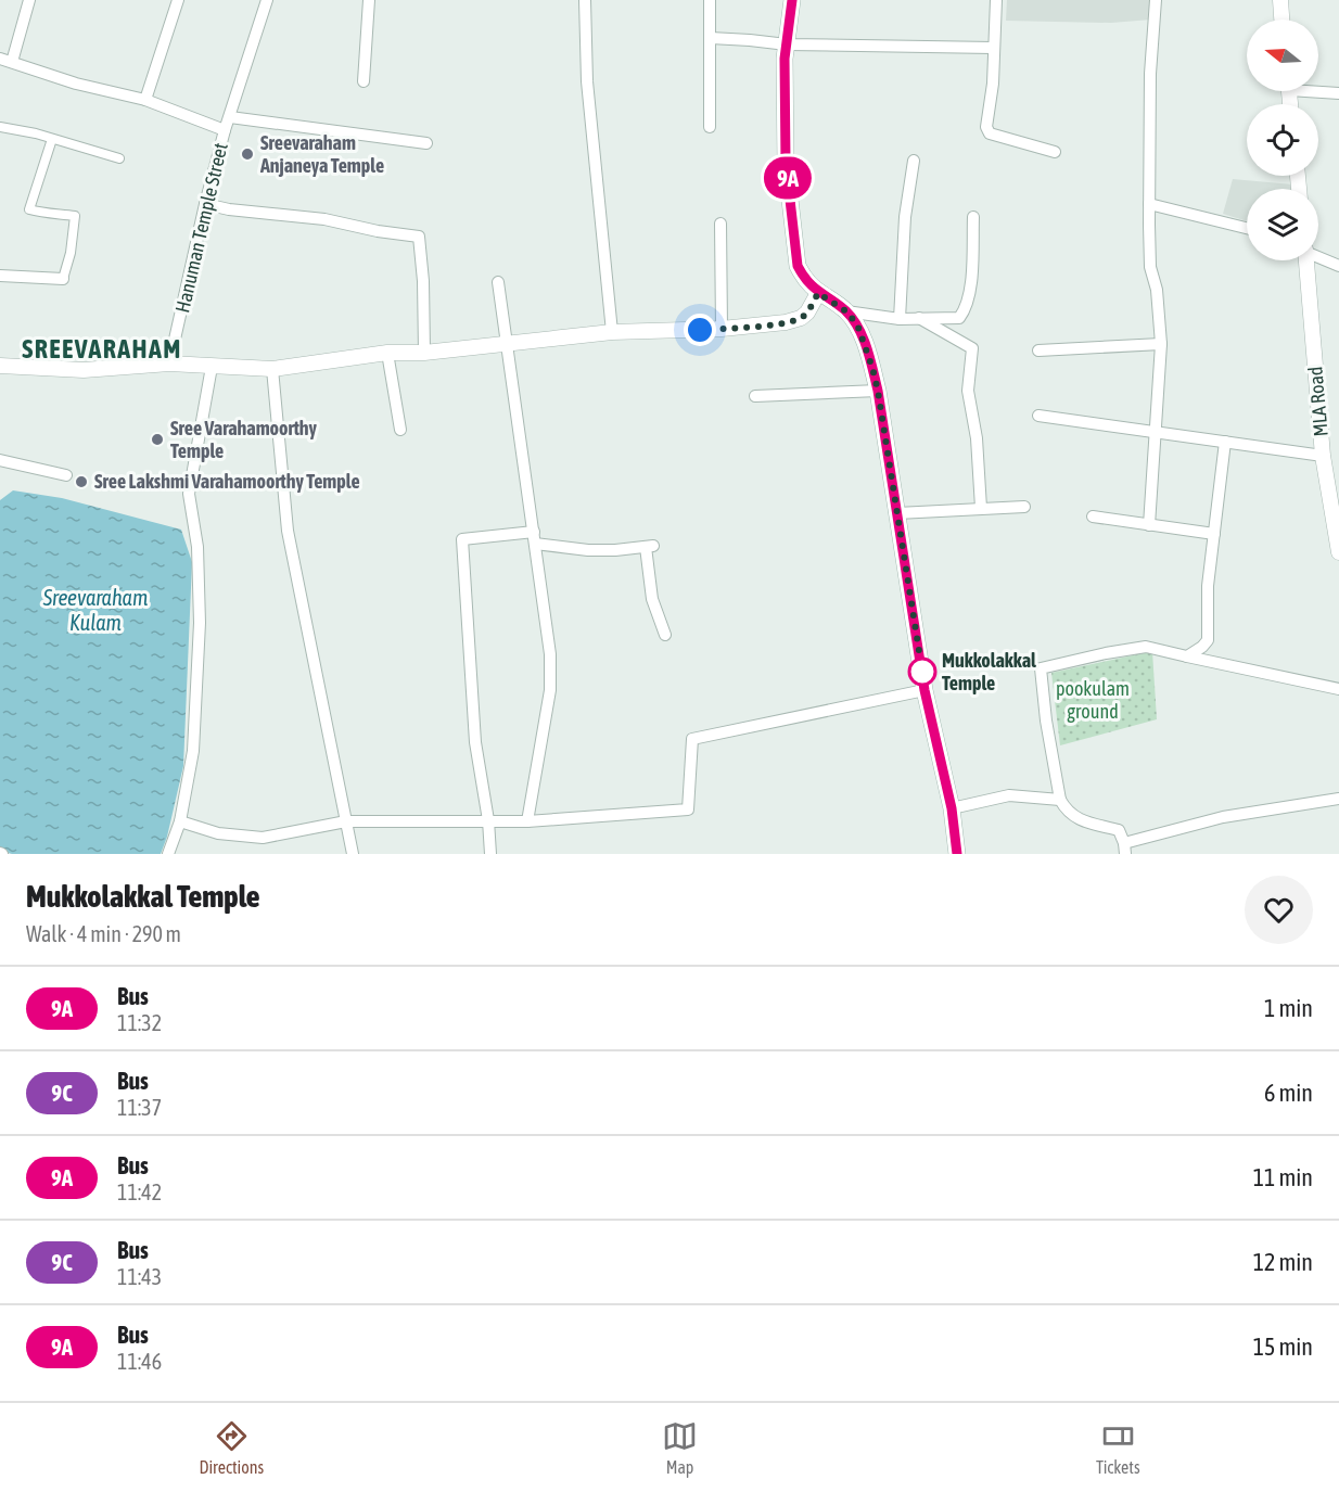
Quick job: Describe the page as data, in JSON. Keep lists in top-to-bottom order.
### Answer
{
  "streets": {
    "street": ["Hanuman Temple Street", "MLA Road"]
  },
  "districts": ["SREEVARAHAM"],
  "water": ["Sreevaraham Kulam"],
  "parks": ["pookulam ground"],
  "places": [
    "Sreevaraham Anjaneya Temple",
    "Sree Varahamoorthy Temple",
    "Sree Lakshmi Varahamoorthy Temple",
    "Mukkolakkal Temple"
  ],
  "lines": ["bus line 9A"],
  "north": "left",
  "page": {
    "on_map": "9A",
    "heading": ["Mukkolakkal Temple", "Walk · 4 min · 290 m"],
    "list": [
      {
        "mark": "9A",
        "name": "Bus",
        "note": "11:32",
        "value": "1 min"
      },
      {
        "mark": "9C",
        "name": "Bus",
        "note": "11:37",
        "value": "6 min"
      },
      {
        "mark": "9A",
        "name": "Bus",
        "note": "11:42",
        "value": "11 min"
      },
      {
        "mark": "9C",
        "name": "Bus",
        "note": "11:43",
        "value": "12 min"
      },
      {
        "mark": "9A",
        "name": "Bus",
        "note": "11:46",
        "value": "15 min"
      }
    ],
    "tabs": ["Directions", "Map", "Tickets"]
  }
}
